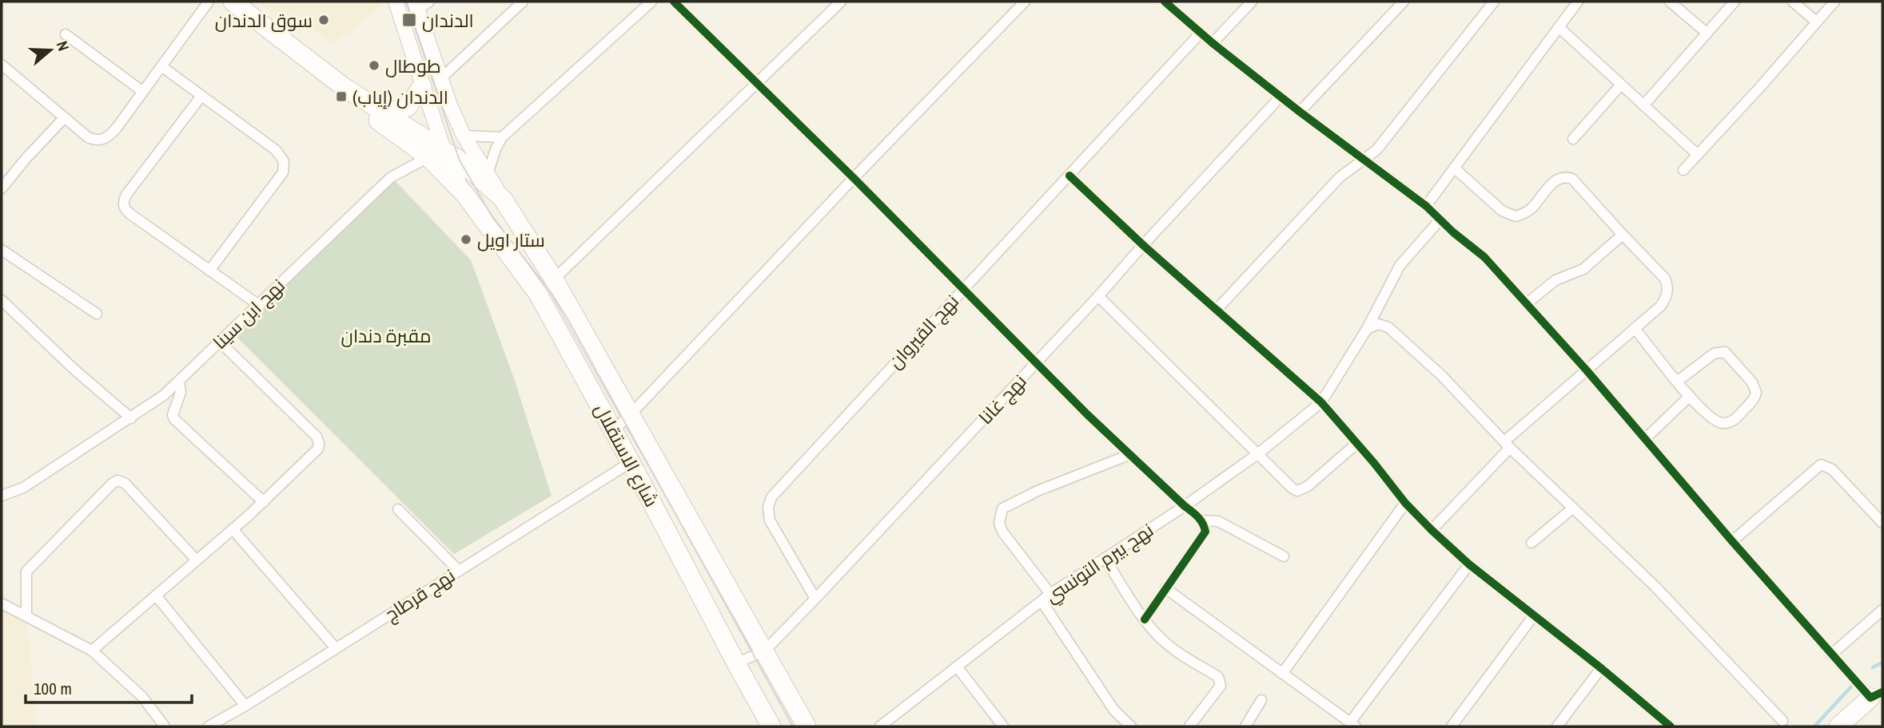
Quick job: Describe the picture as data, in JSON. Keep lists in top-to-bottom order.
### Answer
{
  "streets": {
    "highway": ["شارع الاستقلال"],
    "street": [
      "نهج ابن سينا",
      "نهج القيروان",
      "نهج غانا",
      "نهج بيرم التونسي",
      "نهج قرطاج"
    ]
  },
  "crossings": [
    ["نهج ابن سينا", "شارع الاستقلال"],
    ["نهج القيروان", "نهج غانا"],
    ["نهج غانا", "شارع الاستقلال"],
    ["شارع الاستقلال", "نهج قرطاج"]
  ],
  "parks": ["مقبرة دندان"],
  "places": {
    "other": ["سوق الدندان", "طوطال", "ستار اويل"],
    "transit": ["الدندان", "الدندان (إياب)"]
  },
  "scale_bar": "100 m",
  "north": "right"
}
